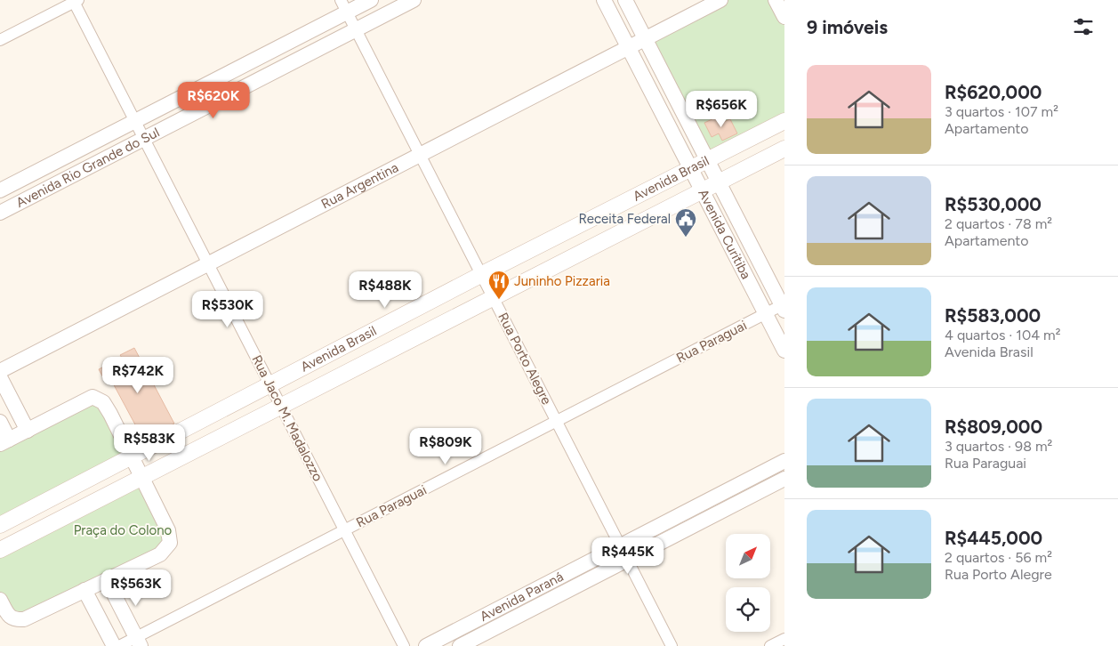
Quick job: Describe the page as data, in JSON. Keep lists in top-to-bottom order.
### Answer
{
  "streets": {
    "main road": ["Avenida Brasil"],
    "street": [
      "Avenida Rio Grande do Sul",
      "Rua Argentina",
      "Avenida Curitiba",
      "Rua Paraguai",
      "Rua Porto Alegre",
      "Rua Jaco M. Madalozzo",
      "Avenida Paraná"
    ]
  },
  "crossings": [
    ["Avenida Rio Grande do Sul", "Rua Porto Alegre"],
    ["Avenida Rio Grande do Sul", "Rua Jaco M. Madalozzo"],
    ["Avenida Brasil", "Avenida Curitiba"],
    ["Avenida Brasil", "Rua Porto Alegre"],
    ["Avenida Brasil", "Rua Jaco M. Madalozzo"],
    ["Rua Argentina", "Avenida Curitiba"],
    ["Rua Argentina", "Rua Porto Alegre"],
    ["Rua Argentina", "Rua Jaco M. Madalozzo"],
    ["Avenida Curitiba", "Rua Paraguai"],
    ["Rua Paraguai", "Rua Porto Alegre"],
    ["Rua Paraguai", "Rua Jaco M. Madalozzo"],
    ["Rua Porto Alegre", "Avenida Paraná"]
  ],
  "parks": ["Praça do Colono"],
  "places": {
    "public building": ["Receita Federal"],
    "restaurant": ["Juninho Pizzaria"]
  },
  "north": "top right",
  "page": {
    "heading": "9 imóveis",
    "list": [
      {
        "name": "R$620,000",
        "note": "3 quartos · 107 m² · Apartamento"
      },
      {
        "name": "R$530,000",
        "note": "2 quartos · 78 m² · Apartamento"
      },
      {
        "name": "R$583,000",
        "note": "4 quartos · 104 m² · Avenida Brasil"
      },
      {
        "name": "R$809,000",
        "note": "3 quartos · 98 m² · Rua Paraguai"
      },
      {
        "name": "R$445,000",
        "note": "2 quartos · 56 m² · Rua Porto Alegre"
      }
    ],
    "price": [
      "R$620K",
      "R$656K",
      "R$488K",
      "R$530K",
      "R$742K",
      "R$583K",
      "R$809K",
      "R$445K",
      "R$563K"
    ]
  }
}
